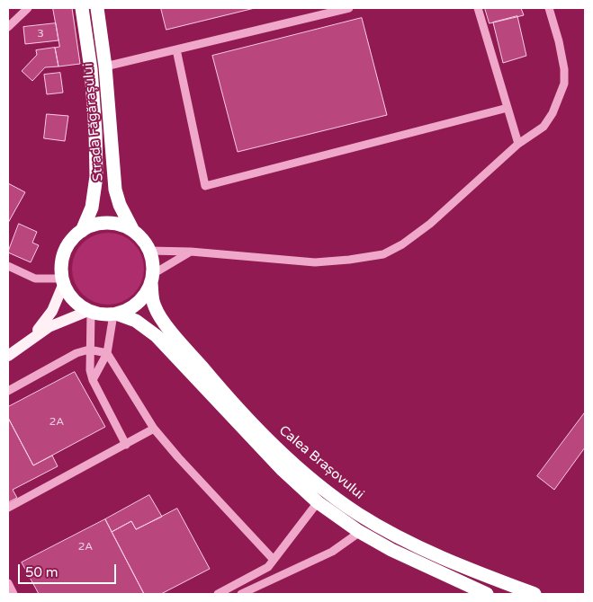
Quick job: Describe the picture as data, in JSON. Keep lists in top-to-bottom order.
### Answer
{
  "streets": {
    "highway": ["Strada Făgărașului", "Calea Brașovului"]
  },
  "crossings": [
    ["Strada Făgărașului", "Calea Brașovului"]
  ],
  "house_numbers": ["3", "2A", "2A"],
  "scale_bar": "50 m"
}
